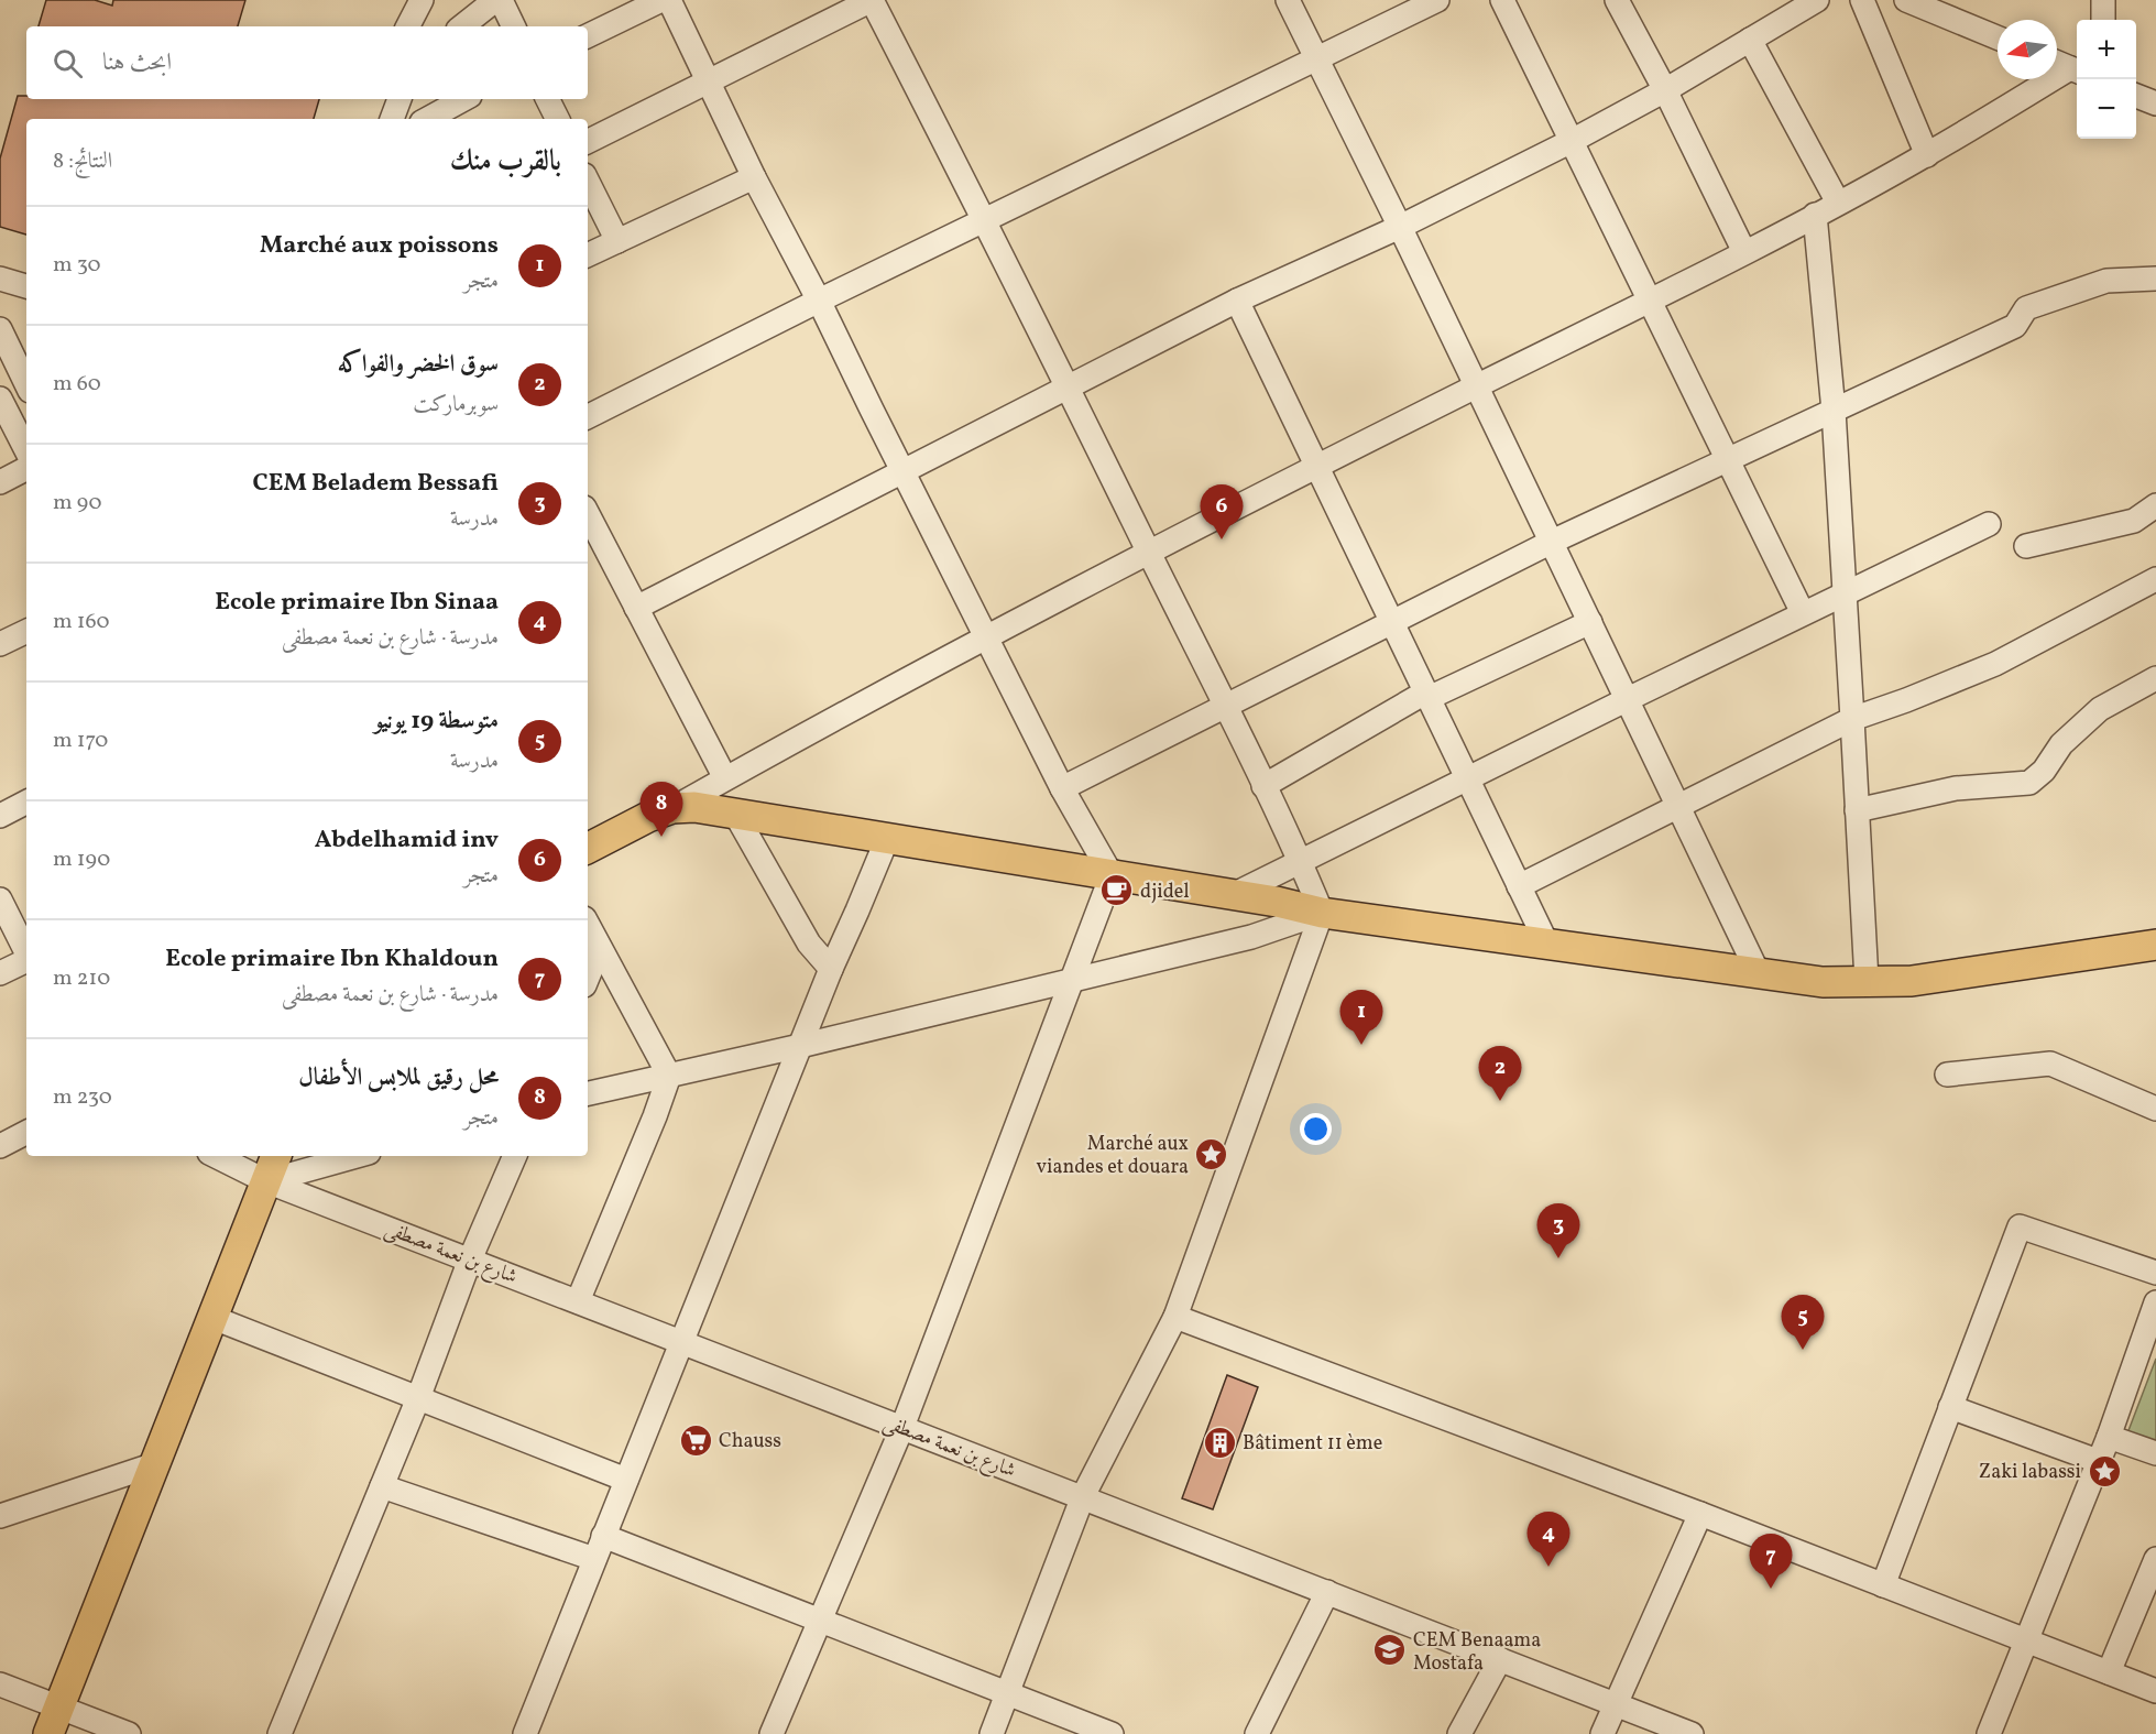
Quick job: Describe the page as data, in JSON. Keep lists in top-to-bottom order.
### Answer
{
  "streets": {
    "street": ["شارع بن نعمة مصطفى"]
  },
  "places": {
    "cafe": ["djidel"],
    "place": ["Marché aux viandes et douara", "Zaki labassi"],
    "supermarket": ["Chauss"],
    "building": ["Bâtiment 11 ème"],
    "school or university": ["CEM Benaama Mostafa"]
  },
  "north": "left",
  "page": {
    "map_buttons": ["+", "−"],
    "search": "ابحث هنا",
    "heading": ["بالقرب منك", "النتائج: 8"],
    "list": [
      {
        "mark": "1",
        "name": "Marché aux poissons",
        "note": "متجر",
        "value": "30 m"
      },
      {
        "mark": "2",
        "name": "سوق الخضر والفواكه",
        "note": "سوبرماركت",
        "value": "60 m"
      },
      {
        "mark": "3",
        "name": "CEM Beladem Bessafi",
        "note": "مدرسة",
        "value": "90 m"
      },
      {
        "mark": "4",
        "name": "Ecole primaire Ibn Sinaa",
        "note": "مدرسة · شارع بن نعمة مصطفى",
        "value": "160 m"
      },
      {
        "mark": "5",
        "name": "متوسطة 19 يونيو",
        "note": "مدرسة",
        "value": "170 m"
      },
      {
        "mark": "6",
        "name": "Abdelhamid inv",
        "note": "متجر",
        "value": "190 m"
      },
      {
        "mark": "7",
        "name": "Ecole primaire Ibn Khaldoun",
        "note": "مدرسة · شارع بن نعمة مصطفى",
        "value": "210 m"
      },
      {
        "mark": "8",
        "name": "محل رقيق لملابس الأطفال",
        "note": "متجر",
        "value": "230 m"
      }
    ],
    "pins": [
      "6",
      "8",
      "1",
      "2",
      "3",
      "5",
      "4",
      "7"
    ]
  }
}
